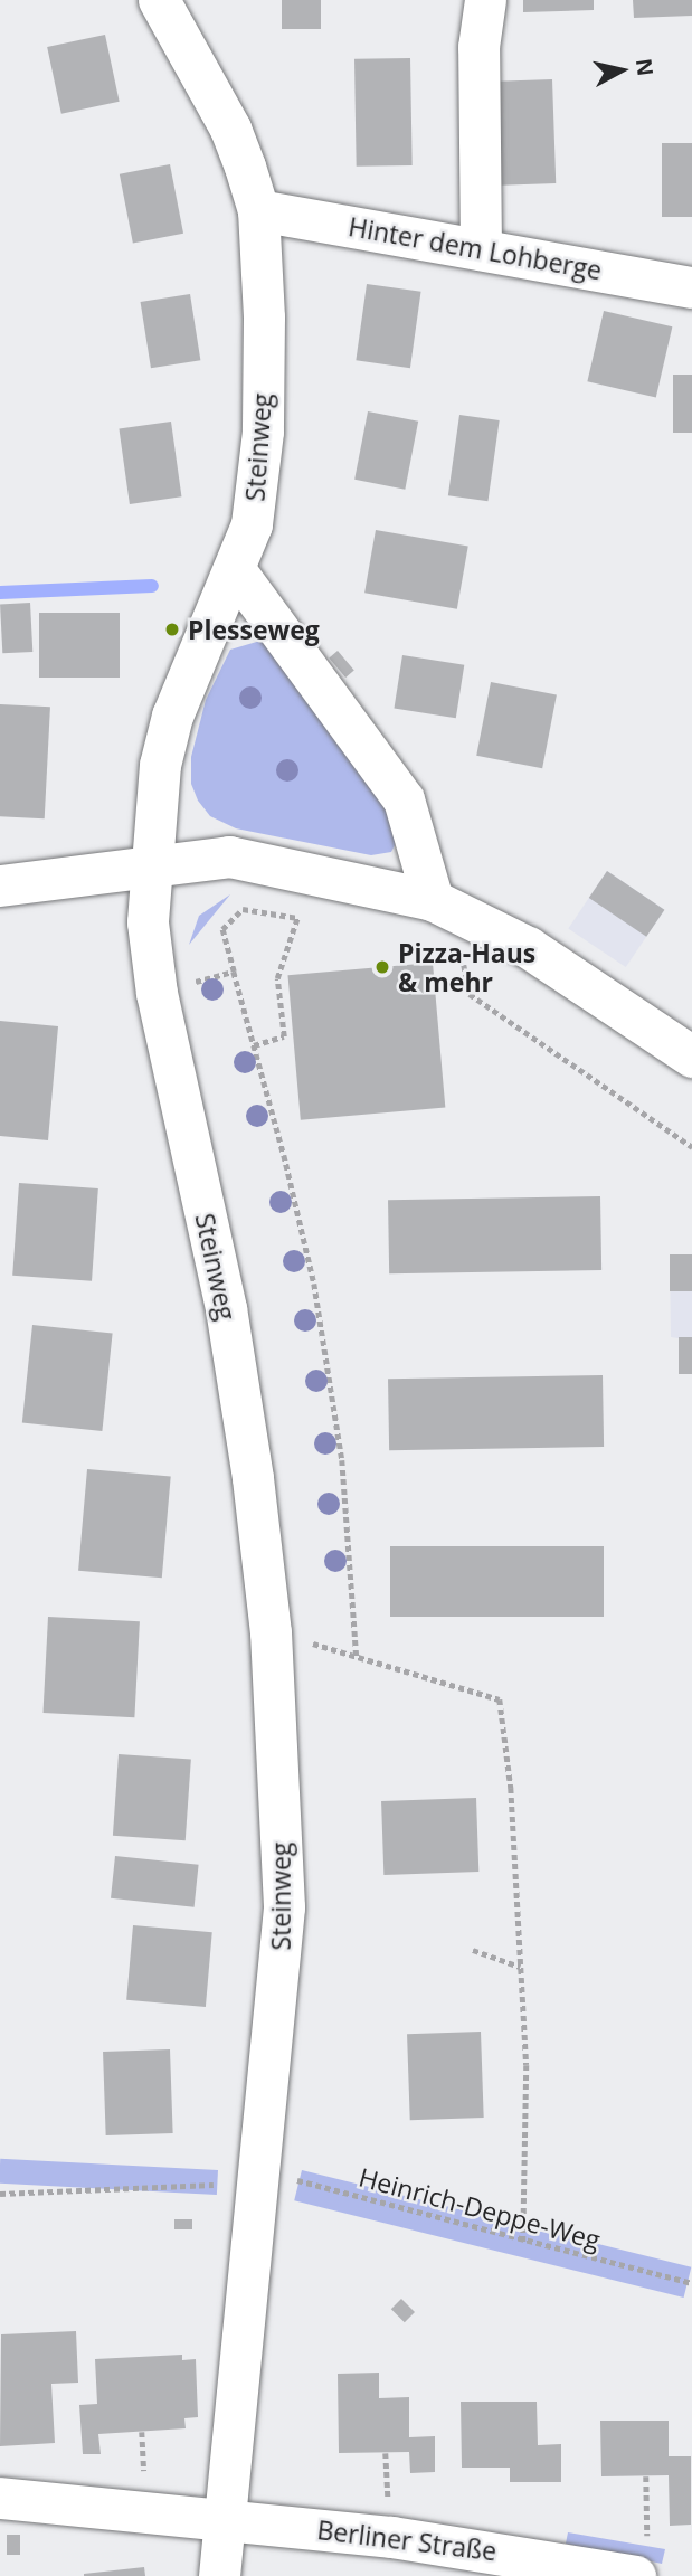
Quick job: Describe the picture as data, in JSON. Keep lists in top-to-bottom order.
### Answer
{
  "streets": {
    "street": ["Hinter dem Lohberge", "Steinweg", "Berliner Straße"],
    "path": ["Heinrich-Deppe-Weg"]
  },
  "crossings": [
    ["Hinter dem Lohberge", "Steinweg"],
    ["Steinweg", "Heinrich-Deppe-Weg"],
    ["Steinweg", "Berliner Straße"]
  ],
  "places": ["Plesseweg", "Pizza-Haus & mehr"],
  "north": "right"
}
